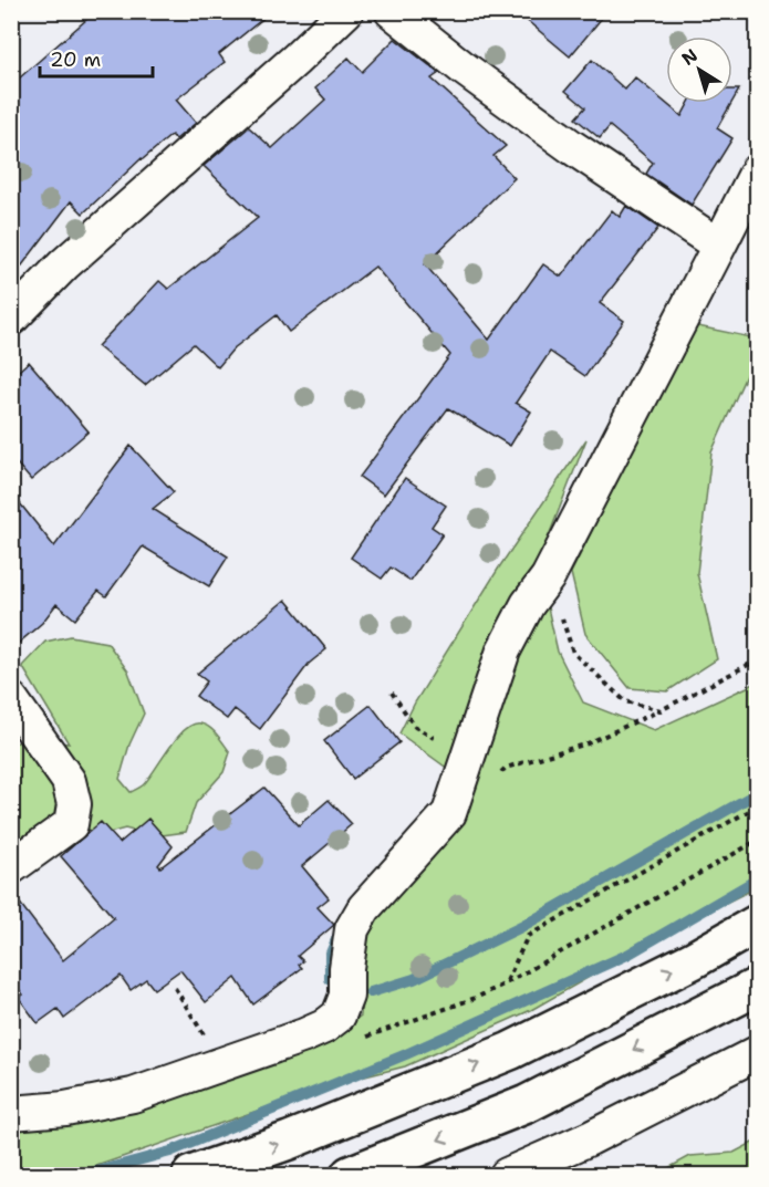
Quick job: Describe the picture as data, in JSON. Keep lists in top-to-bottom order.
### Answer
{
  "scale_bar": "20 m",
  "north": "top left"
}
